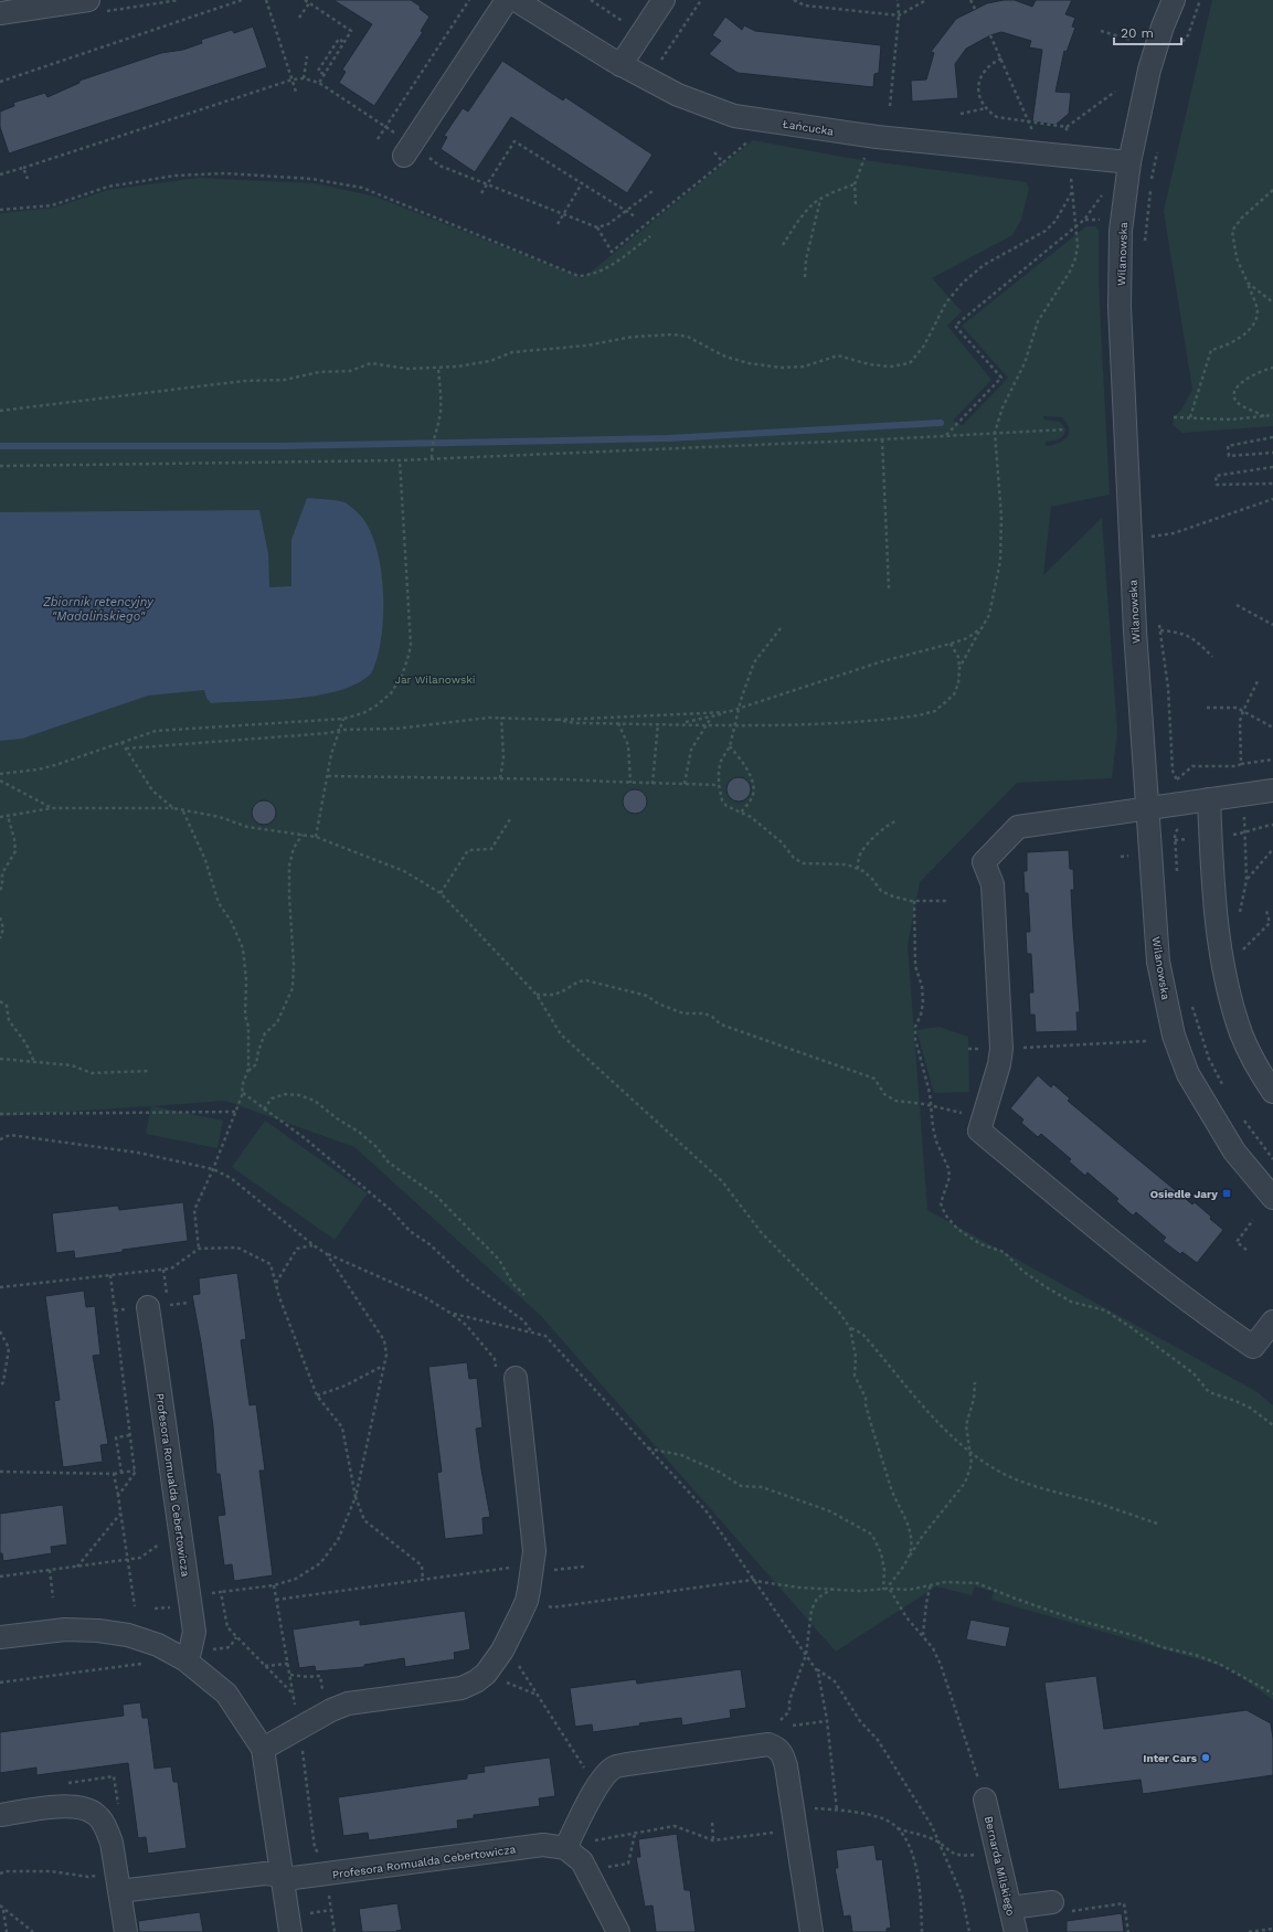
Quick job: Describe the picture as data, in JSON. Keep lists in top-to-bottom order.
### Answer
{
  "streets": {
    "street": [
      "Łańcucka",
      "Wilanowska",
      "Profesora Romualda Cebertowicza",
      "Bernarda Milskiego"
    ]
  },
  "crossings": [
    ["Łańcucka", "Wilanowska"]
  ],
  "water": ["Zbiornik retencyjny \"Madalińskiego\""],
  "parks": ["Jar Wilanowski"],
  "places": {
    "transit": ["Osiedle Jary"],
    "other": ["Inter Cars"]
  },
  "scale_bar": "20 m"
}
